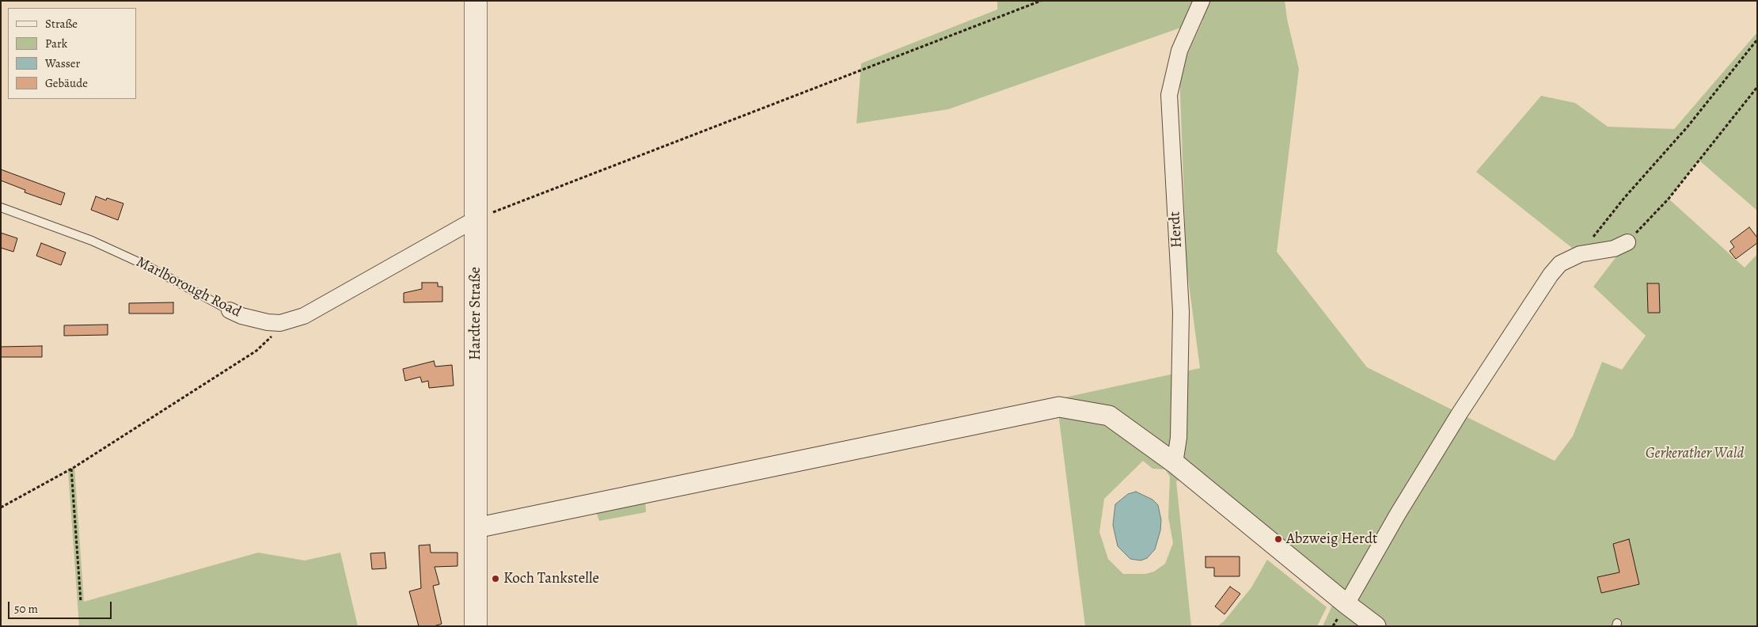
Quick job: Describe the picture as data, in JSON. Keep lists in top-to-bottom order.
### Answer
{
  "streets": {
    "main road": ["Hardter Straße"],
    "street": ["Herdt", "Marlborough Road"]
  },
  "crossings": [
    ["Marlborough Road", "Hardter Straße"]
  ],
  "parks": ["Gerkerather Wald"],
  "places": ["Abzweig Herdt", "Koch Tankstelle"],
  "legend": [
    "Straße",
    "Park",
    "Wasser",
    "Gebäude"
  ],
  "scale_bar": "50 m"
}
